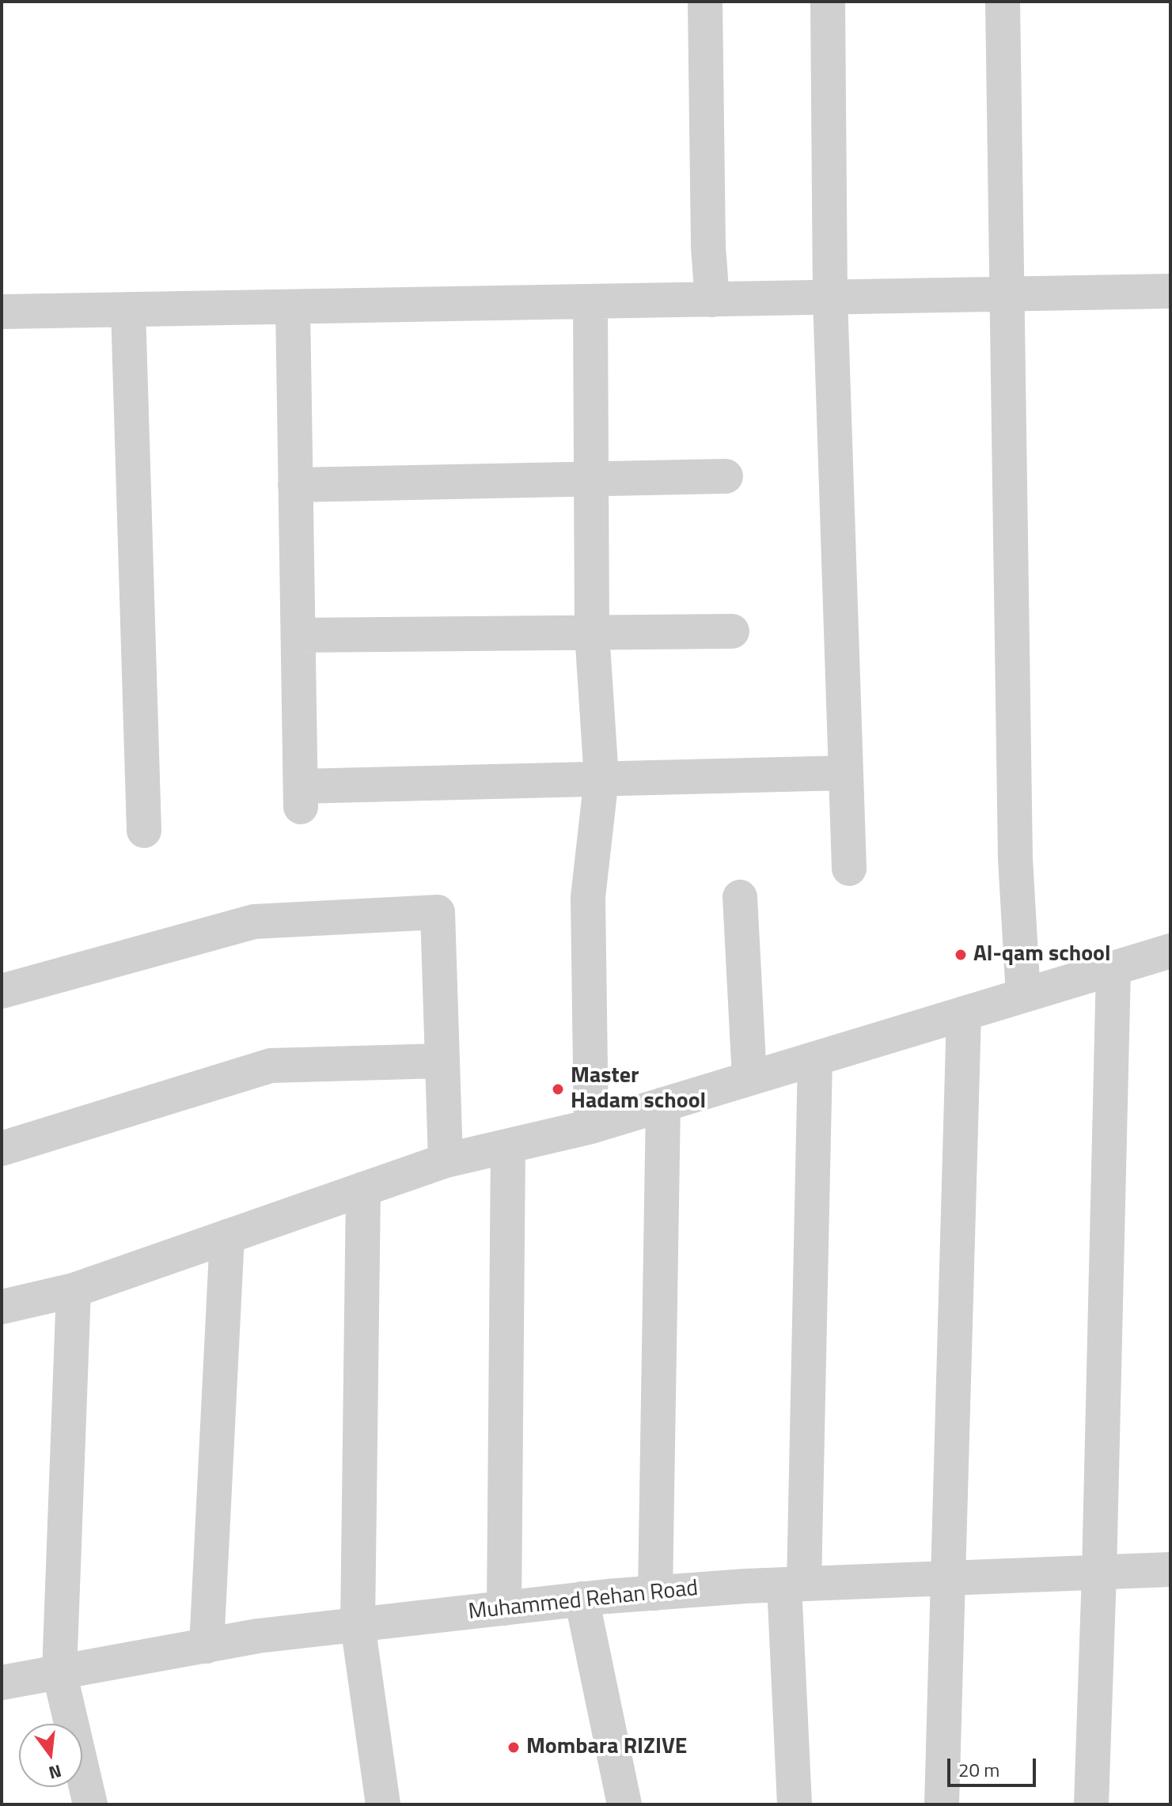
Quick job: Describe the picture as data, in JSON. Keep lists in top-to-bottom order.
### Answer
{
  "streets": {
    "street": ["Muhammed Rehan Road"]
  },
  "places": ["Al-qam school", "Master Hadam school", "Mombara RIZIVE"],
  "scale_bar": "20 m",
  "north": "bottom"
}
